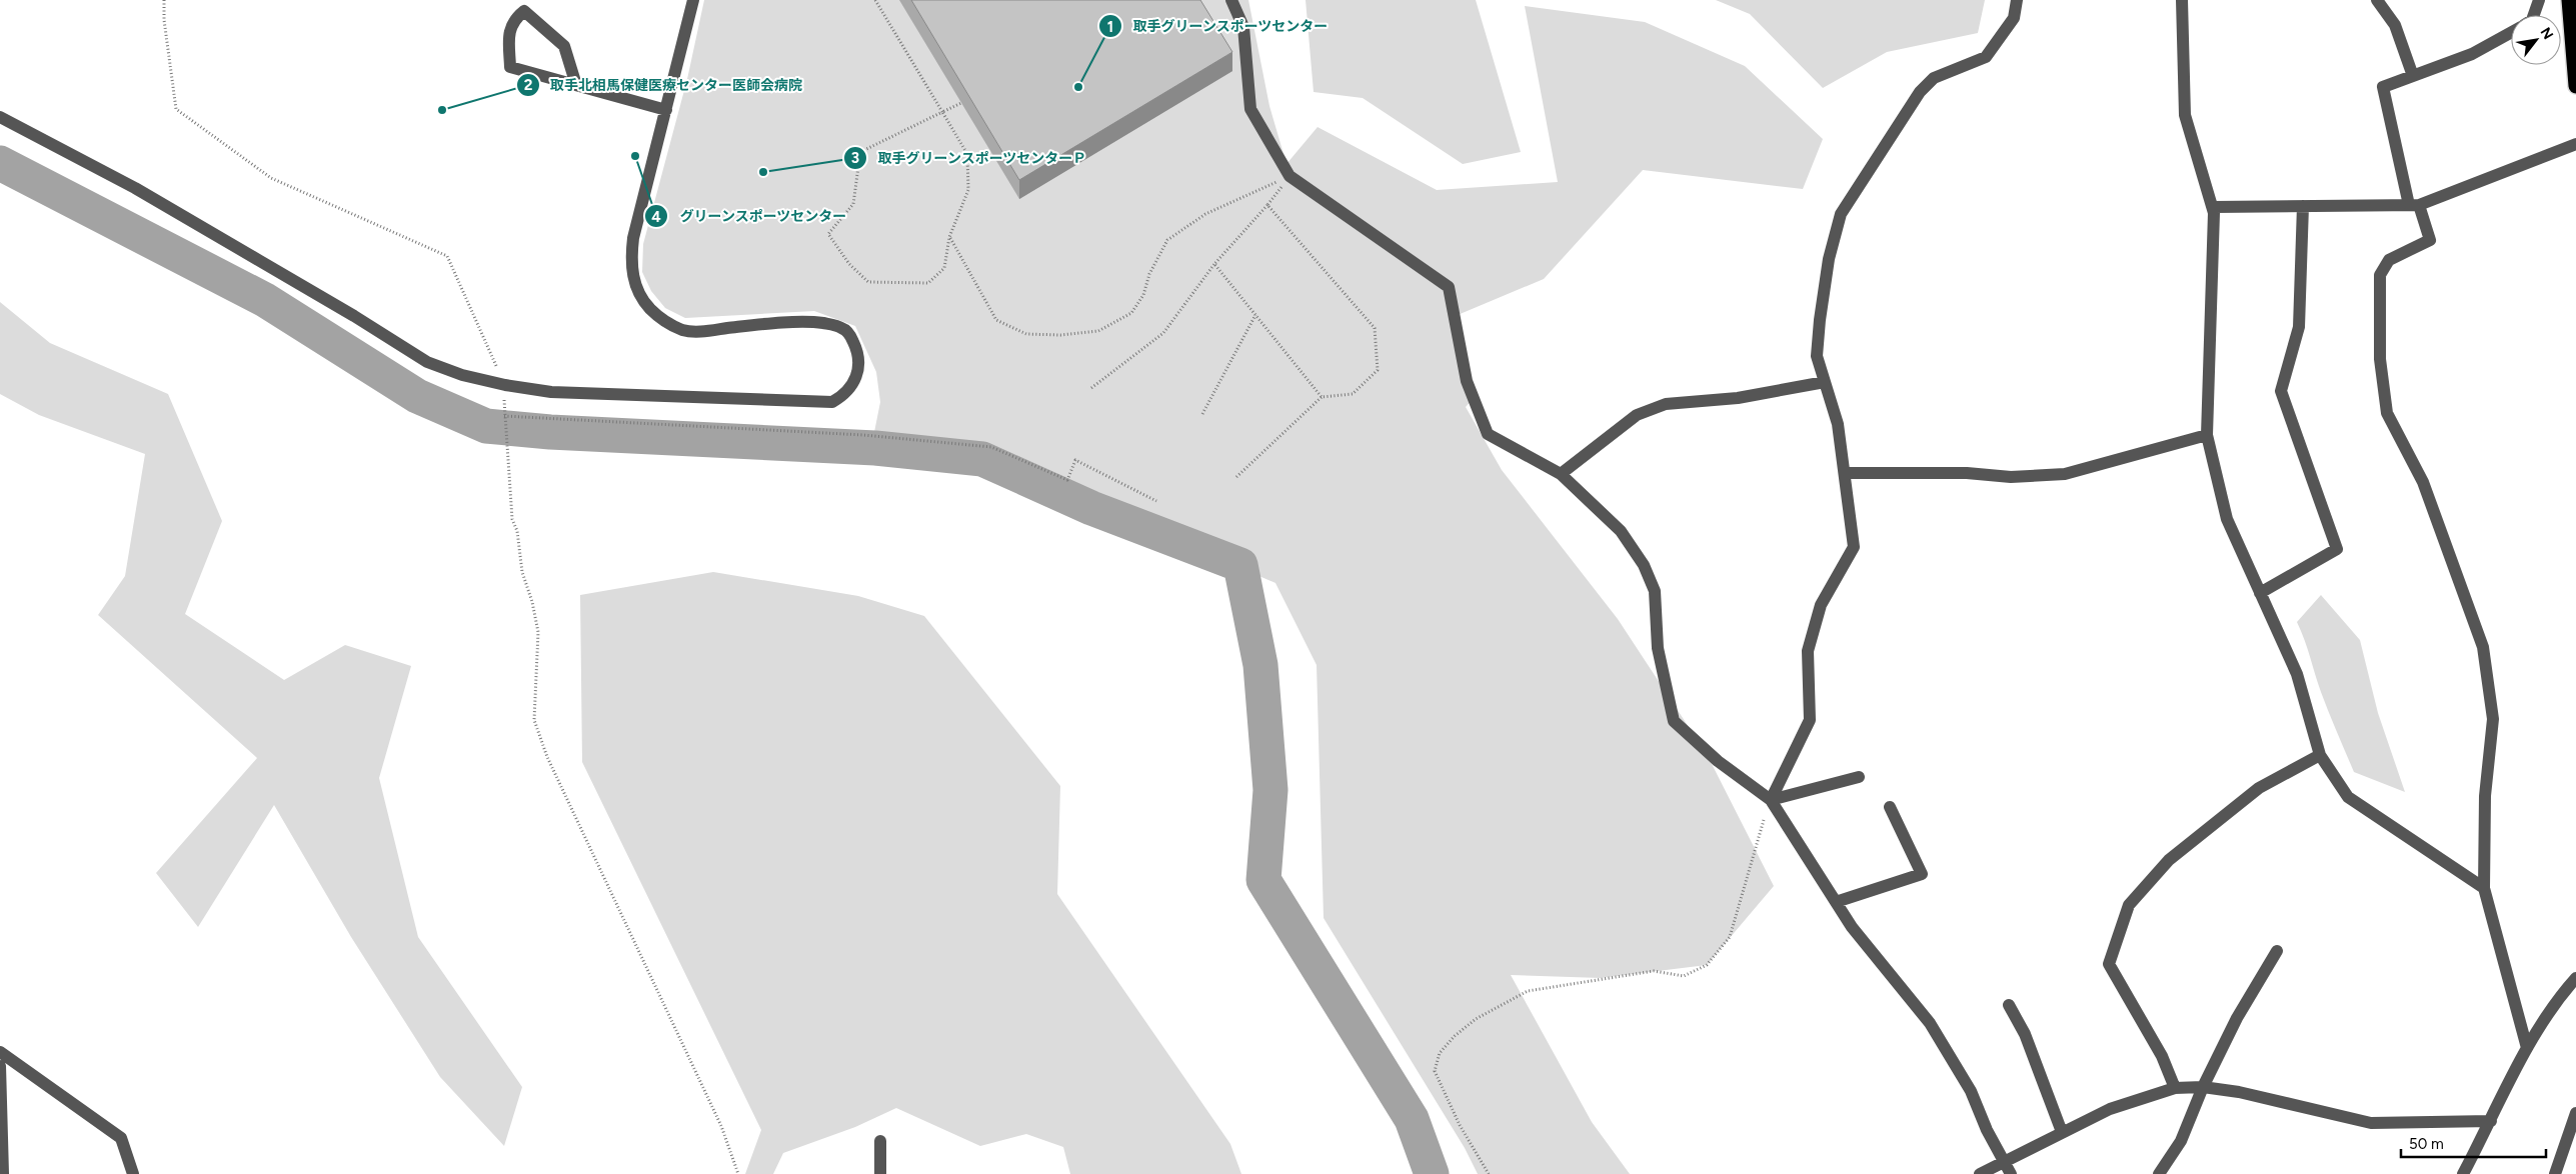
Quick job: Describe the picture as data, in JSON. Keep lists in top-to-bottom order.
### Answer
{
  "places": [
    "取手グリーンスポーツセンター",
    "取手北相馬保健医療センター医師会病院",
    "グリーンスポーツセンター",
    "取手グリーンスポーツセンターＰ"
  ],
  "scale_bar": "50 m",
  "north": "top right"
}
